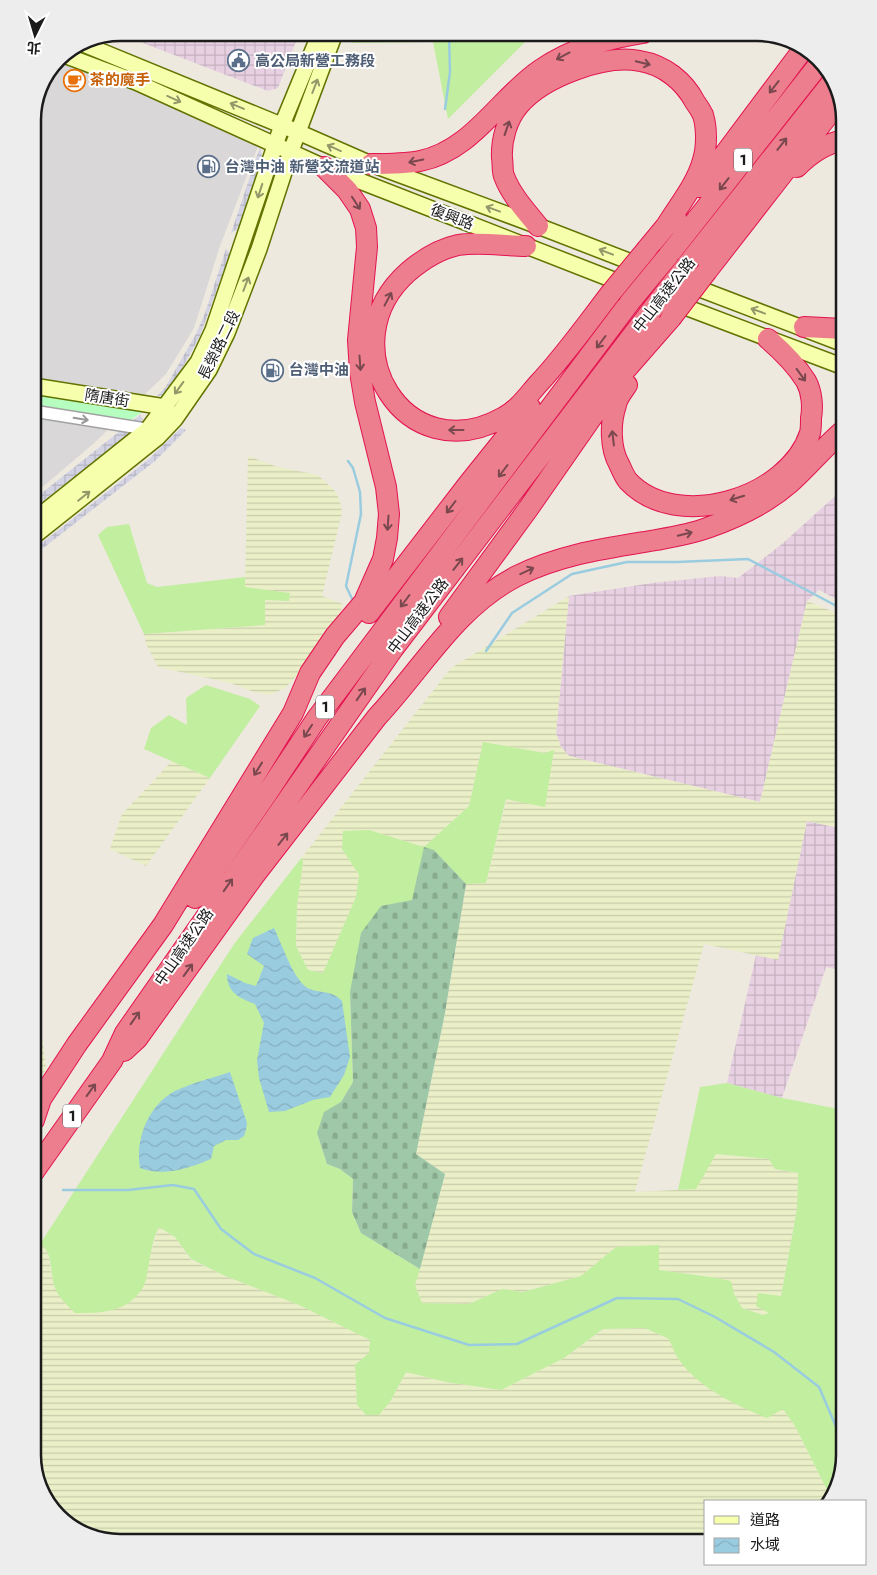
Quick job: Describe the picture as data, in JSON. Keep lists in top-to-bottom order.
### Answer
{
  "streets": {
    "highway": ["1", "中山高速公路"],
    "main road": ["復興路", "長榮路二段", "隋唐街"]
  },
  "crossings": [
    ["復興路", "長榮路二段"],
    ["長榮路二段", "隋唐街"]
  ],
  "places": {
    "public building": ["高公局新營工務段"],
    "cafe": ["茶的魔手"],
    "fuel station": ["台灣中油 新營交流道站", "台灣中油"]
  },
  "legend": ["道路", "水域"],
  "north": "bottom"
}
